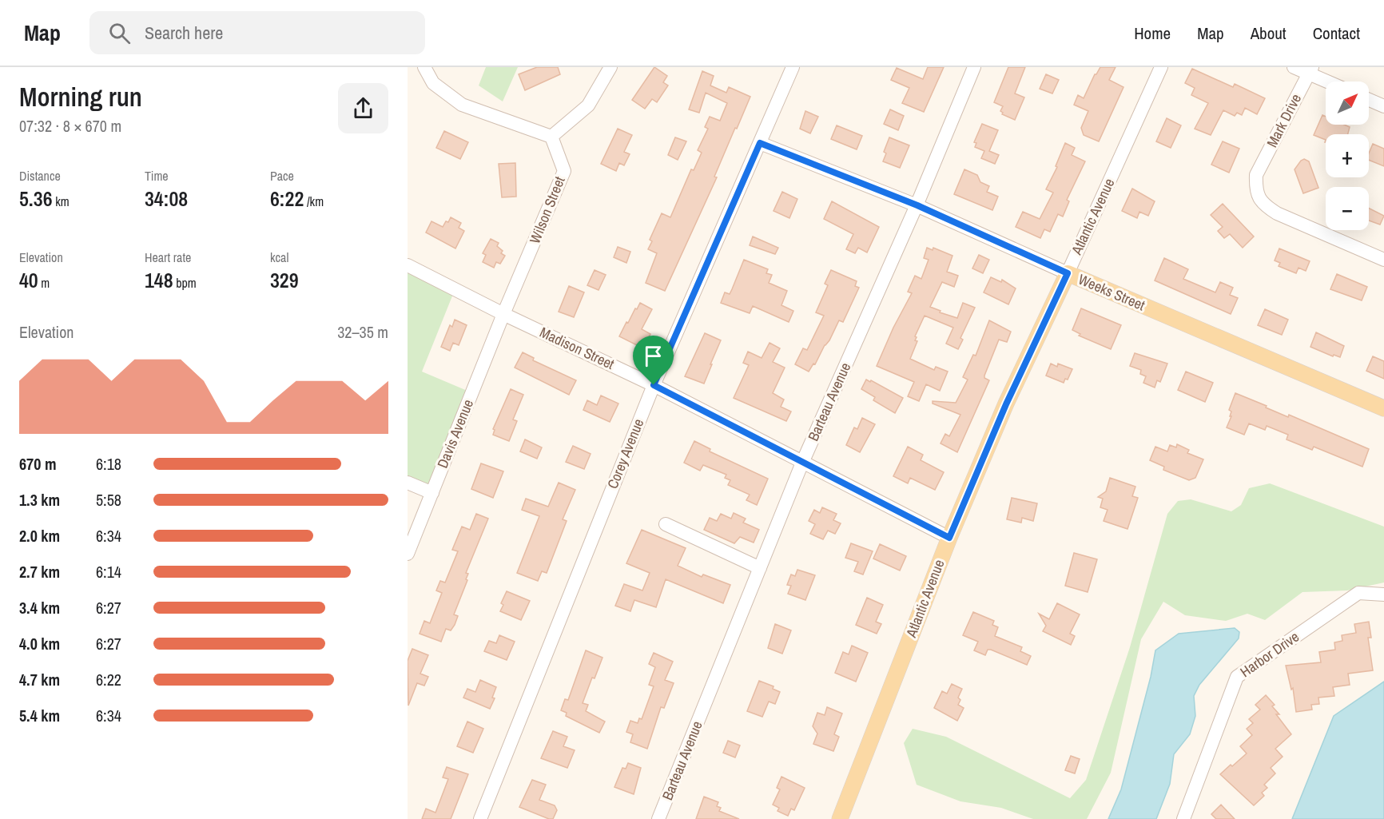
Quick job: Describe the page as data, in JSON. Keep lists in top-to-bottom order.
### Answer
{
  "streets": {
    "main road": ["Atlantic Avenue", "Weeks Street"],
    "street": [
      "Mark Drive",
      "Wilson Street",
      "Madison Street",
      "Barteau Avenue",
      "Davis Avenue",
      "Corey Avenue",
      "Harbor Drive"
    ]
  },
  "crossings": [
    ["Wilson Street", "Madison Street"],
    ["Wilson Street", "Davis Avenue"],
    ["Atlantic Avenue", "Weeks Street"],
    ["Atlantic Avenue", "Madison Street"],
    ["Weeks Street", "Barteau Avenue"],
    ["Weeks Street", "Corey Avenue"],
    ["Madison Street", "Barteau Avenue"],
    ["Madison Street", "Davis Avenue"],
    ["Madison Street", "Corey Avenue"]
  ],
  "north": "top right",
  "page": {
    "header": "Map",
    "search": "Search here",
    "nav": [
      "Home",
      "Map",
      "About",
      "Contact"
    ],
    "heading": ["Morning run", "07:32 · 8 × 670 m"],
    "map_buttons": ["+", "−"],
    "stats": [
      ["Distance", "5.36 km"],
      ["Time", "34:08"],
      ["Pace", "6:22 /km"],
      ["Elevation", "40 m"],
      ["Heart rate", "148 bpm"],
      ["kcal", "329"]
    ],
    "chart": ["Elevation", "32–35 m"],
    "list": [
      {
        "name": "670 m",
        "note": "6:18"
      },
      {
        "name": "1.3 km",
        "note": "5:58"
      },
      {
        "name": "2.0 km",
        "note": "6:34"
      },
      {
        "name": "2.7 km",
        "note": "6:14"
      },
      {
        "name": "3.4 km",
        "note": "6:27"
      },
      {
        "name": "4.0 km",
        "note": "6:27"
      },
      {
        "name": "4.7 km",
        "note": "6:22"
      },
      {
        "name": "5.4 km",
        "note": "6:34"
      }
    ]
  }
}
